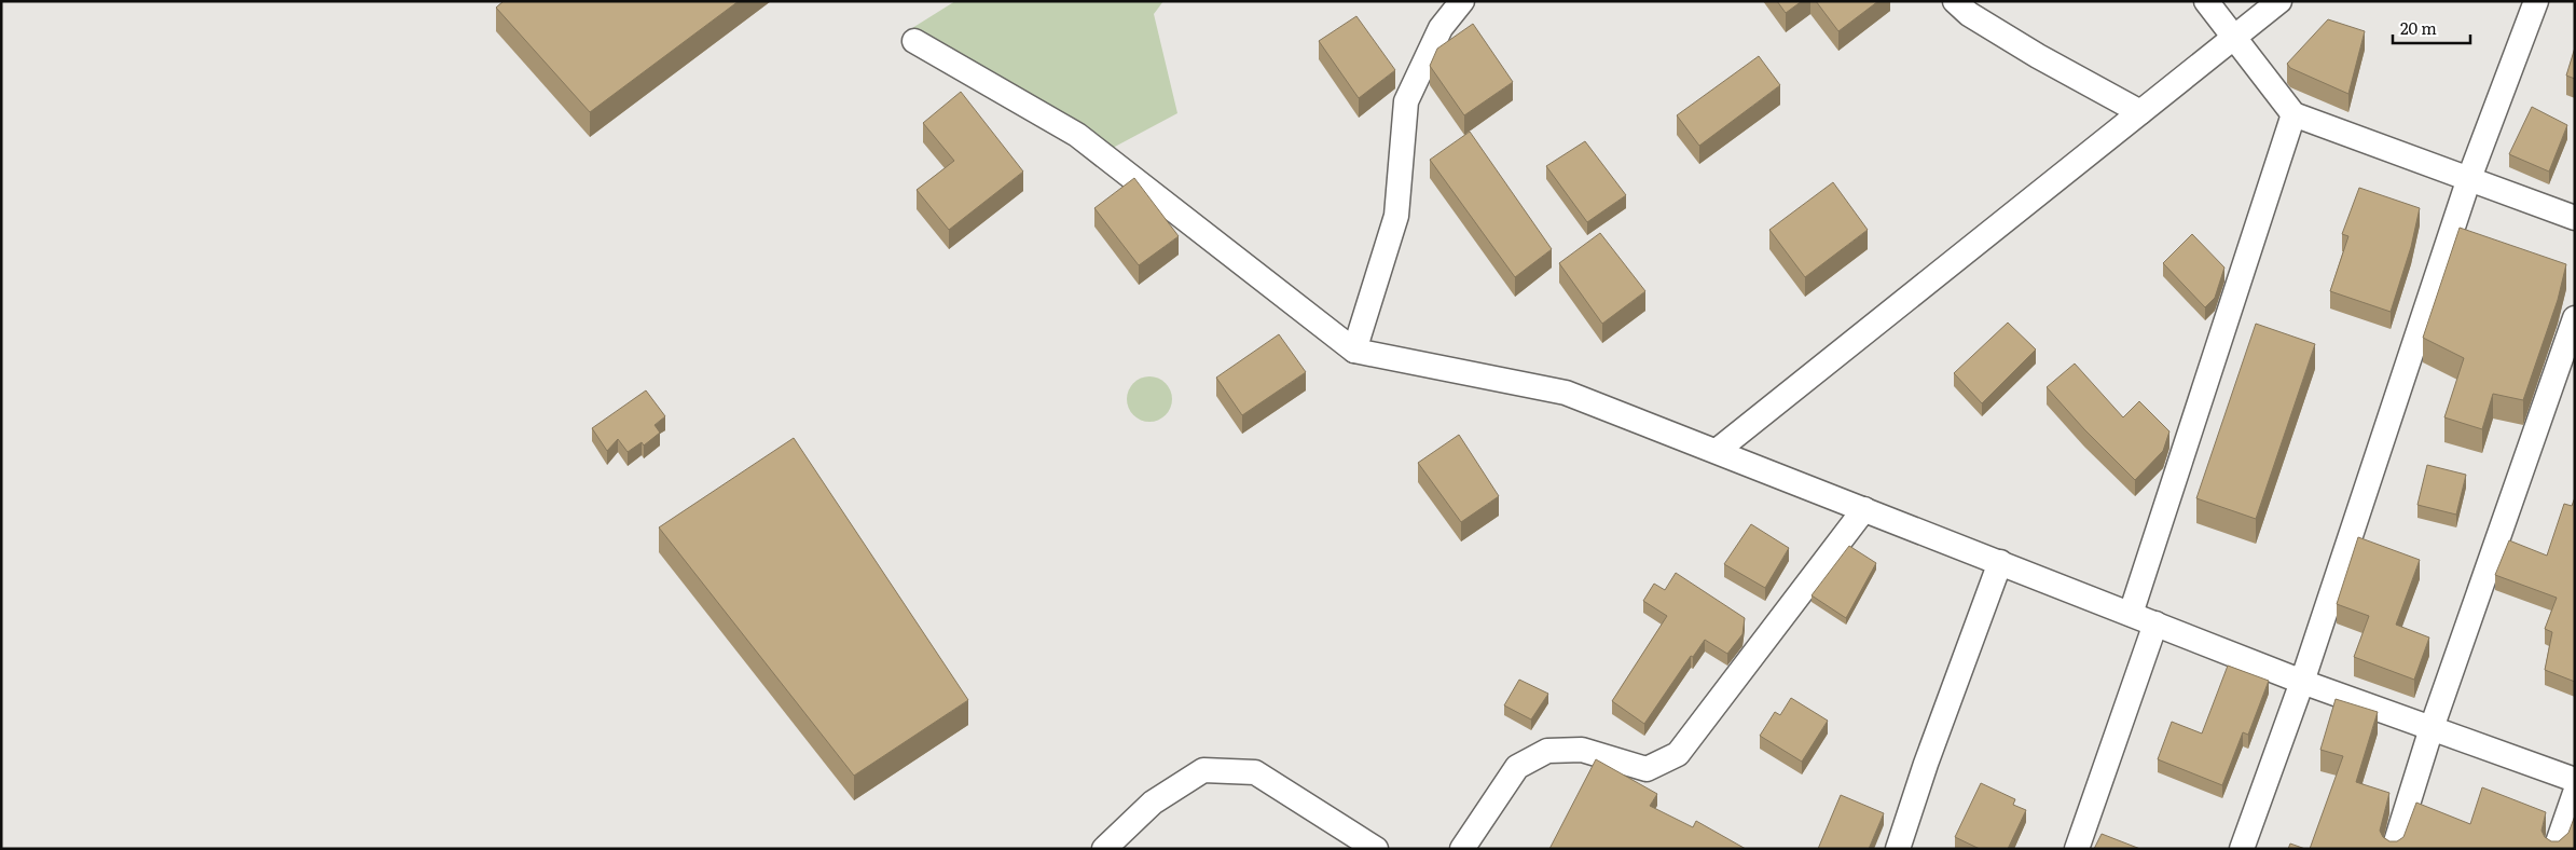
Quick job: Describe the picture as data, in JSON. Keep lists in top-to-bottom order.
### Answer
{
  "scale_bar": "20 m"
}
